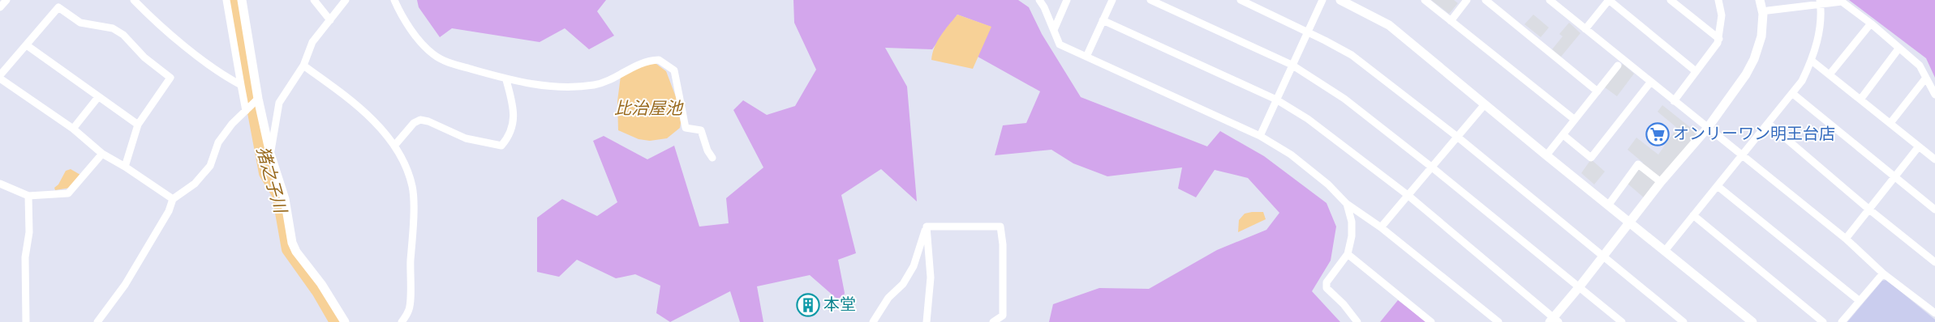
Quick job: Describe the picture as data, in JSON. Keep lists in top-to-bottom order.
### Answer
{
  "water": ["比治屋池", "猪之子川"],
  "places": {
    "supermarket": ["オンリーワン明王台店"],
    "building": ["本堂"]
  }
}
